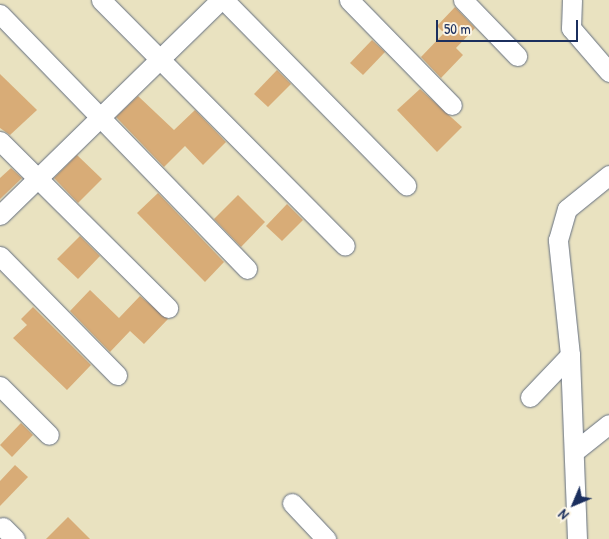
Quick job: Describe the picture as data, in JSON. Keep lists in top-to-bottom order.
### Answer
{
  "scale_bar": "50 m",
  "north": "bottom left"
}
